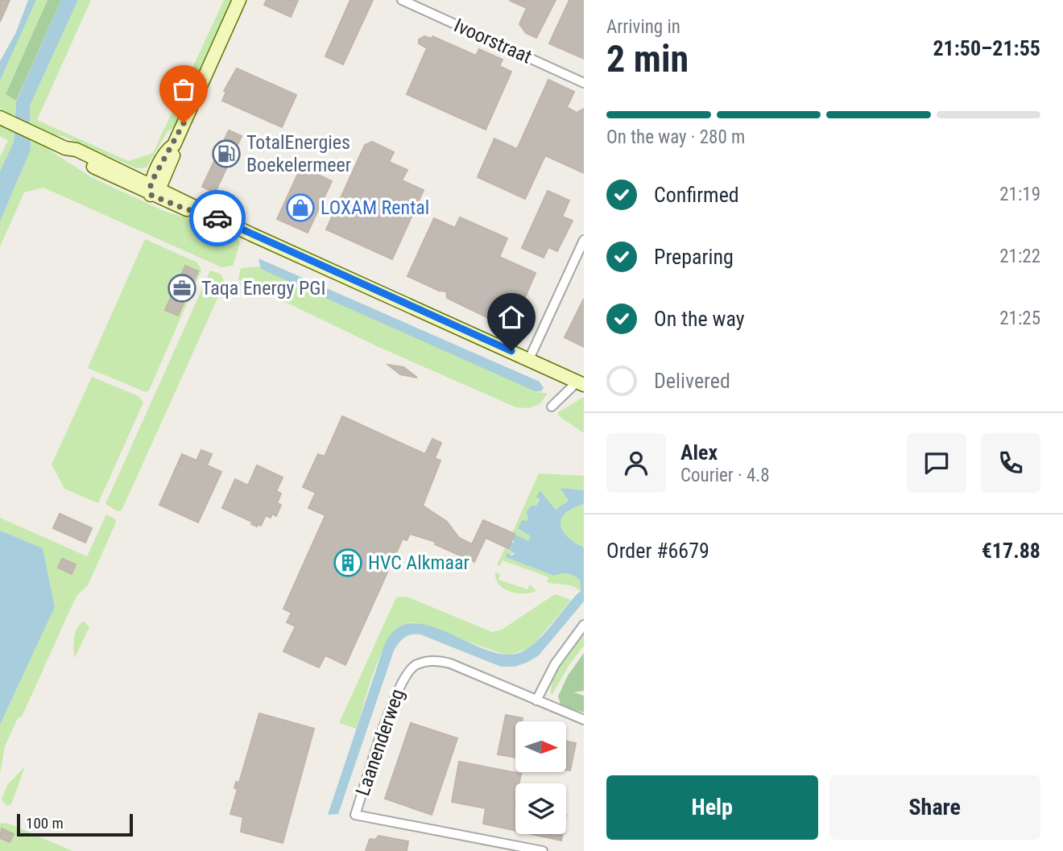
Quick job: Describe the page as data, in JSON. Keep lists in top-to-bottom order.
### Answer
{
  "streets": {
    "street": ["Ivoorstraat", "Laanenderweg"]
  },
  "places": {
    "fuel station": ["TotalEnergies Boekelermeer"],
    "shop": ["LOXAM Rental"],
    "office": ["Taqa Energy PGI"],
    "building": ["HVC Alkmaar"]
  },
  "scale_bar": "100 m",
  "north": "right",
  "page": {
    "heading": ["2 min", "Arriving in", "21:50–21:55"],
    "panel": [
      "Alex",
      "Courier · 4.8",
      "Order #6679",
      "€17.88"
    ],
    "bar": "On the way · 280 m",
    "list": [
      ["Confirmed", "21:19"],
      ["Preparing", "21:22"],
      ["On the way", "21:25"],
      "Delivered"
    ],
    "buttons": ["Help", "Share"],
    "scale": "100 m"
  }
}
